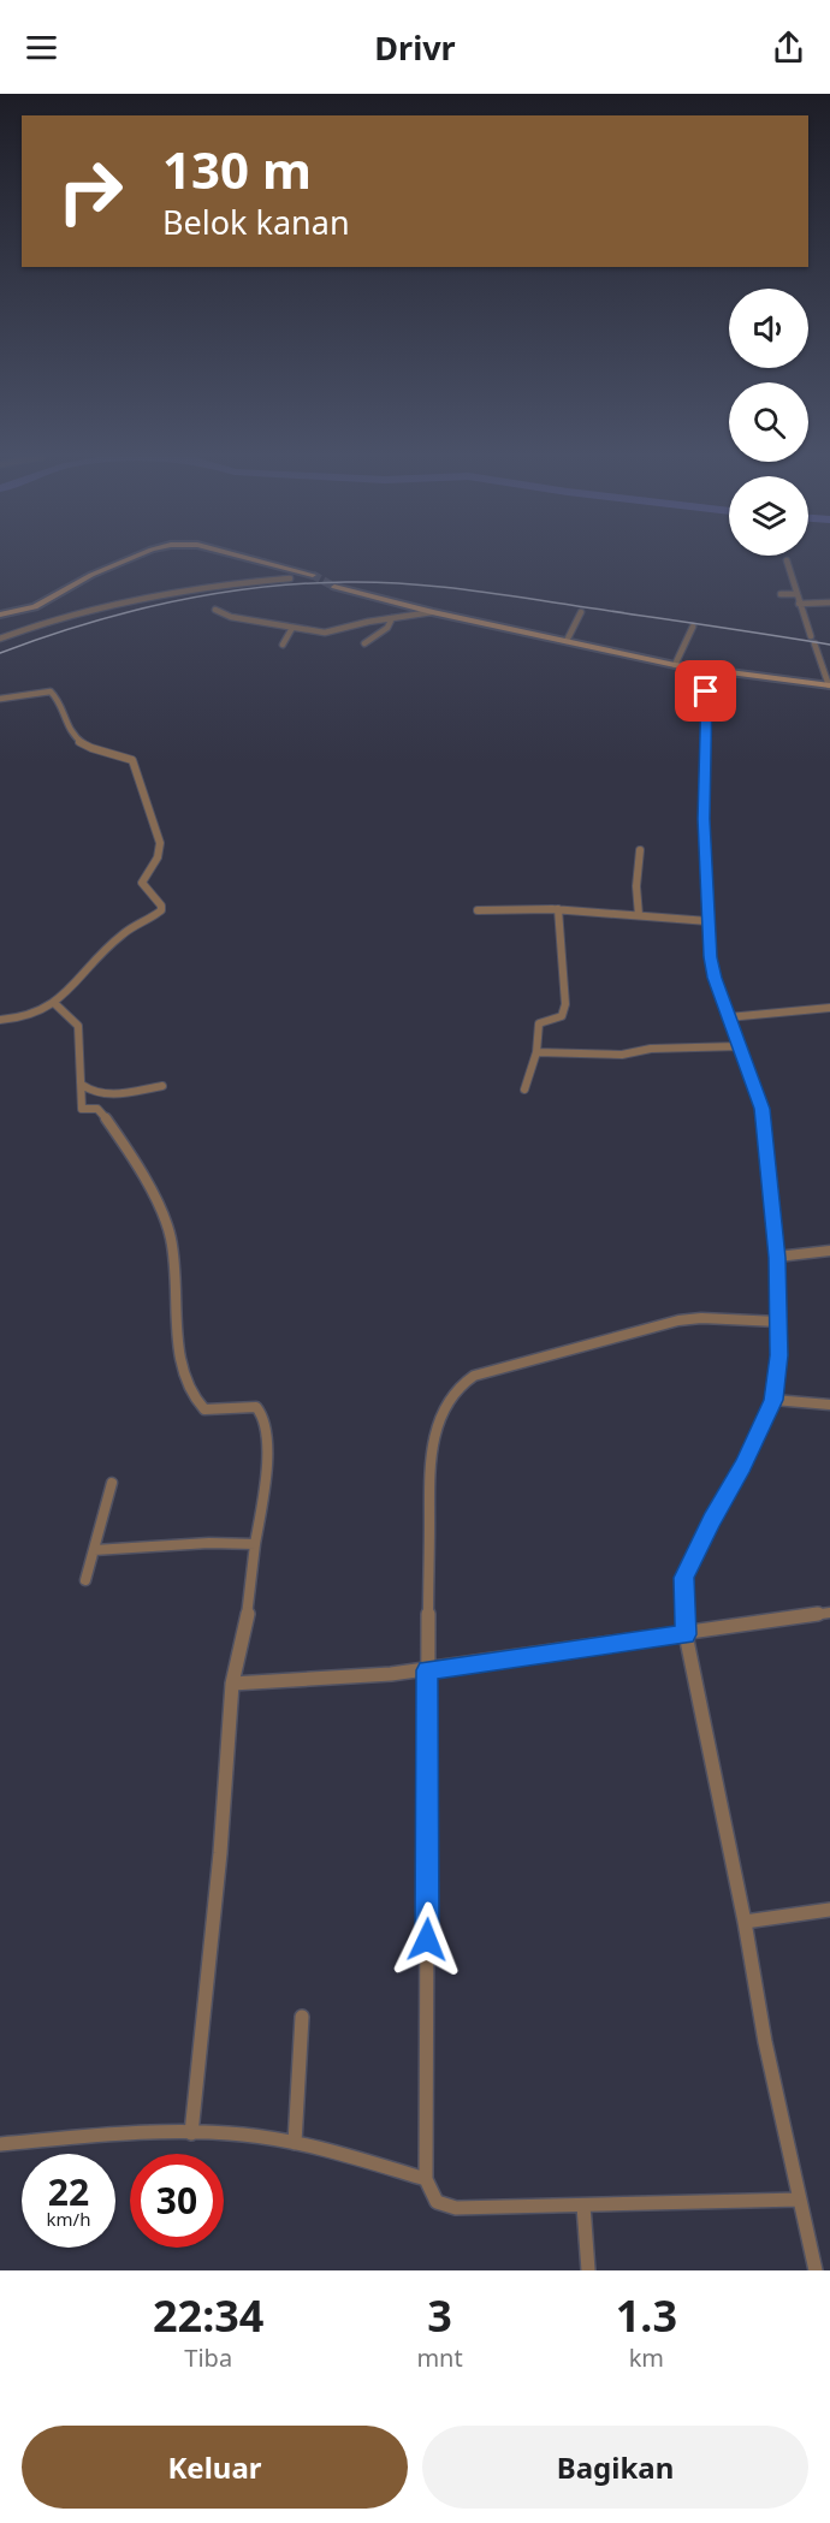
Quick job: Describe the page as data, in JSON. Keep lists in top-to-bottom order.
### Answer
{
  "page": {
    "header": "Drivr",
    "turn": ["130 m", "Belok kanan"],
    "speed": "22 km/h",
    "limit": "30",
    "eta": [
      "22:34",
      "Tiba",
      "3",
      "mnt",
      "1.3",
      "km"
    ],
    "buttons": ["Keluar", "Bagikan"]
  }
}
